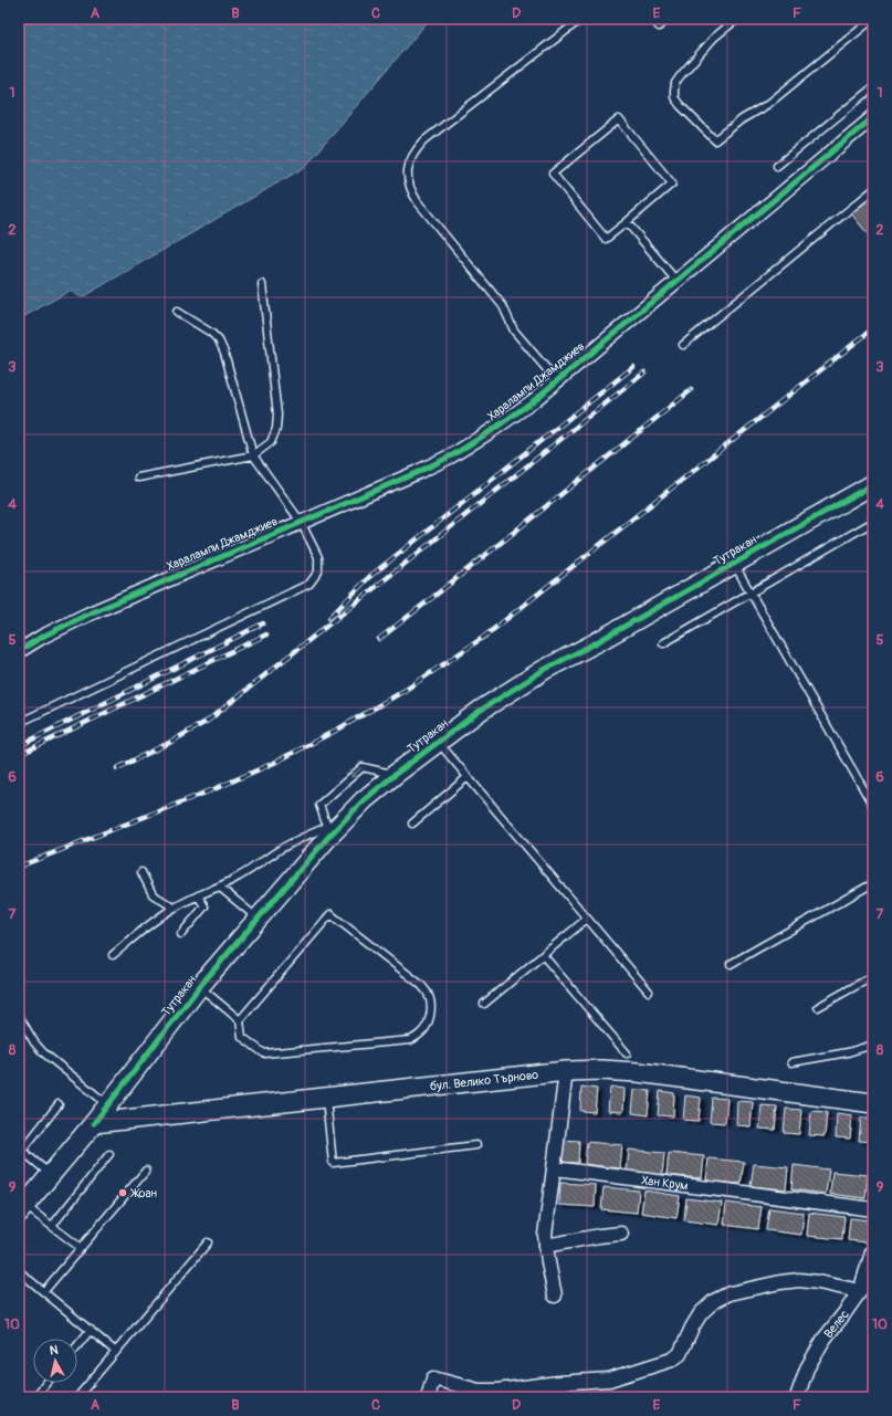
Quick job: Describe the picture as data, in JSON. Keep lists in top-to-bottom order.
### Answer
{
  "streets": {
    "street": [
      "Харалампи Джамджиев",
      "Тутракан",
      "бул. Велико Търново",
      "Хан Крум",
      "Велес"
    ]
  },
  "crossings": [
    ["Тутракан", "бул. Велико Търново"]
  ],
  "places": ["Жоан"],
  "north": "top",
  "grid": {
    "columns": [
      "A",
      "B",
      "C",
      "D",
      "E",
      "F"
    ],
    "rows": [
      "1",
      "2",
      "3",
      "4",
      "5",
      "6",
      "7",
      "8",
      "9",
      "10"
    ]
  }
}
